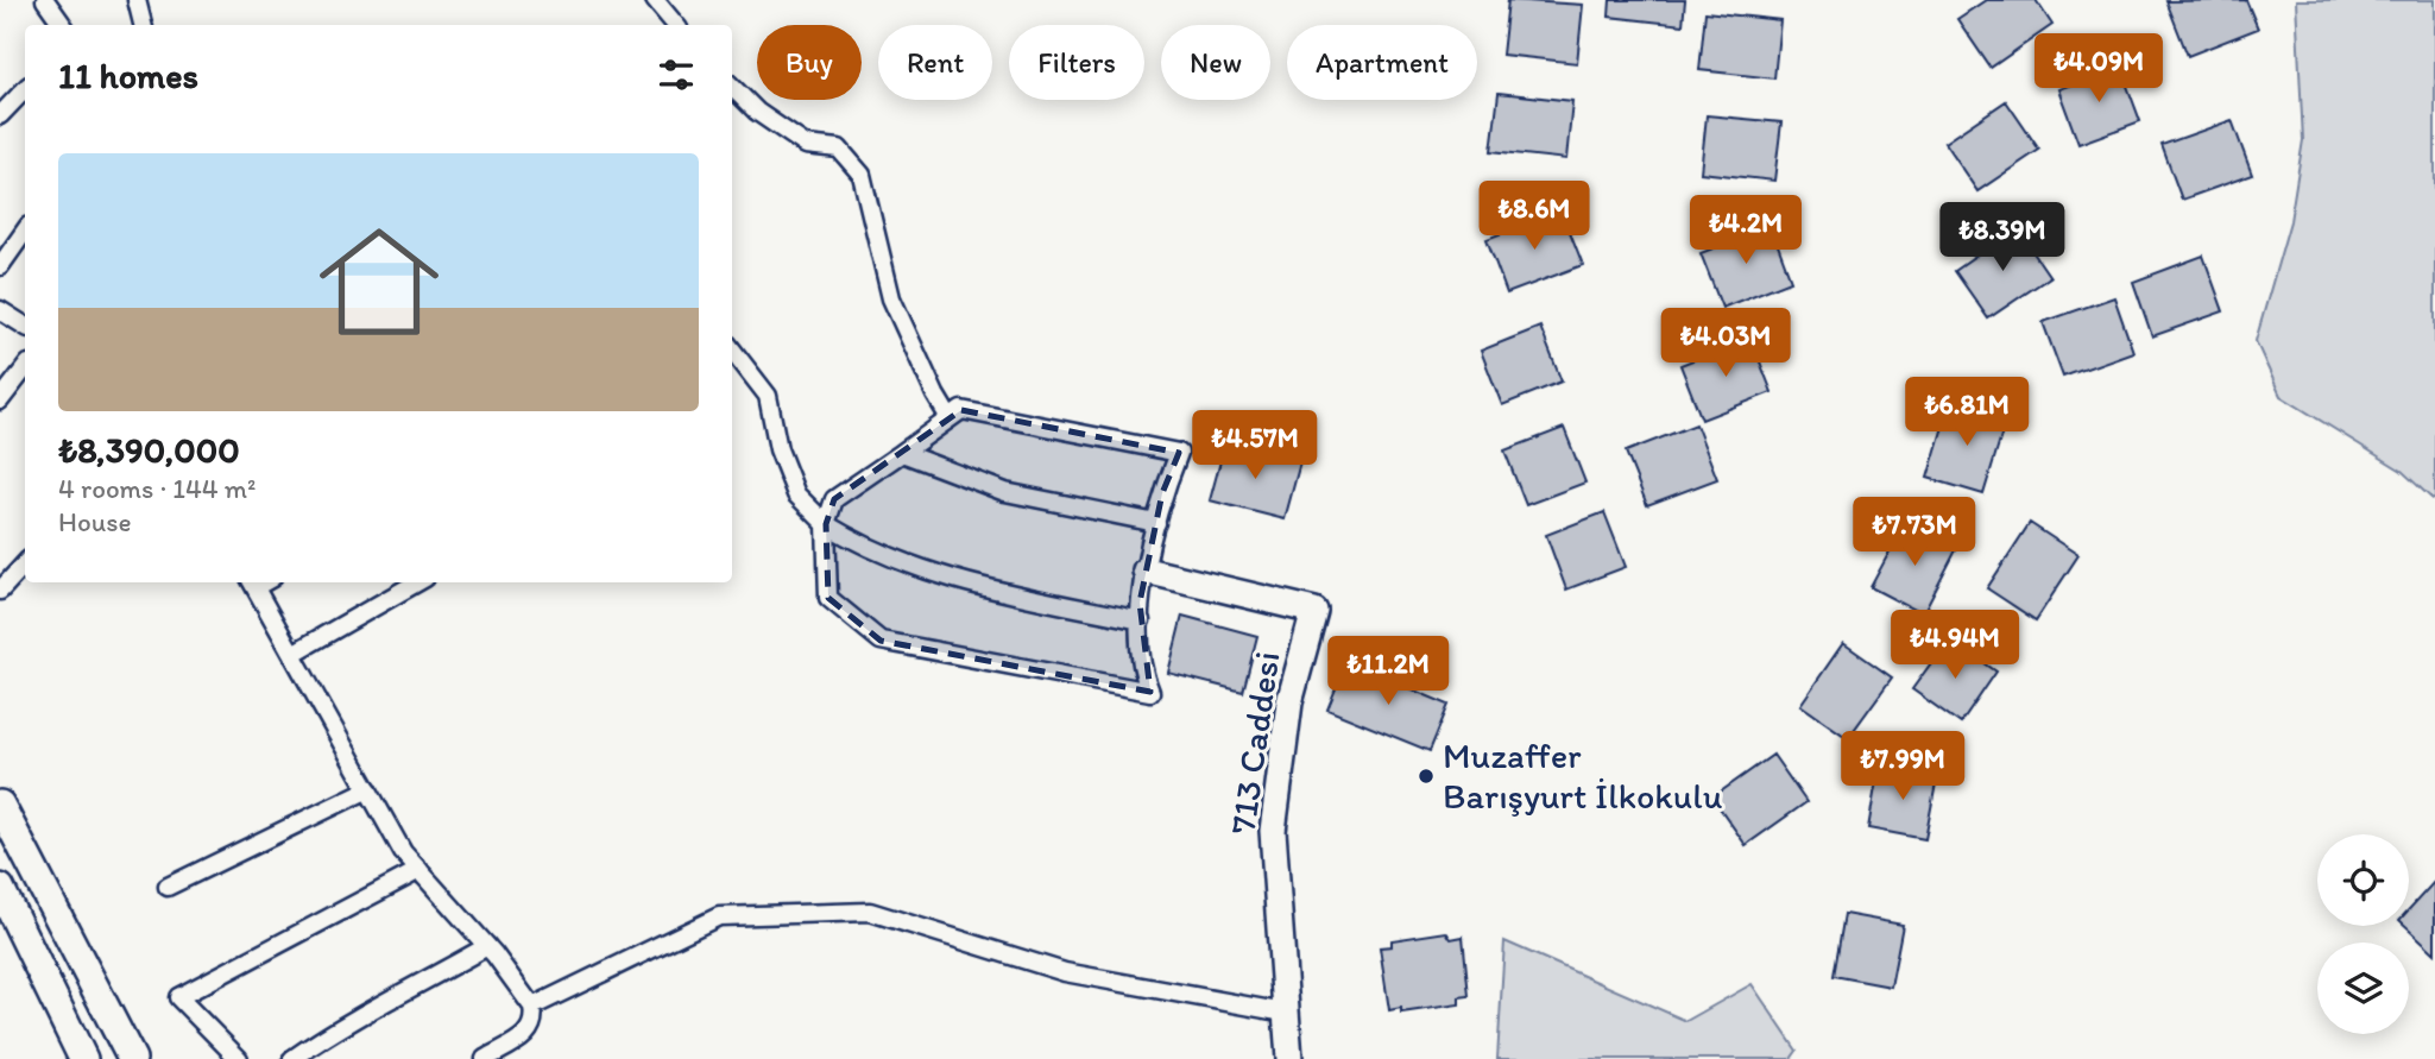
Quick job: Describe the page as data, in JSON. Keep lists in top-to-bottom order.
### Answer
{
  "streets": {
    "street": ["713 Caddesi"]
  },
  "places": ["Muzaffer Barışyurt İlkokulu"],
  "page": {
    "chip": [
      "Buy",
      "Rent",
      "Filters",
      "New",
      "Apartment"
    ],
    "heading": "11 homes",
    "price": [
      "₺4.09M",
      "₺8.6M",
      "₺4.2M",
      "₺8.39M",
      "₺4.03M",
      "₺6.81M",
      "₺4.57M",
      "₺7.73M",
      "₺4.94M",
      "₺11.2M",
      "₺7.99M"
    ],
    "list": [
      {
        "name": "₺8,390,000",
        "note": "4 rooms · 144 m² · House"
      }
    ]
  }
}
